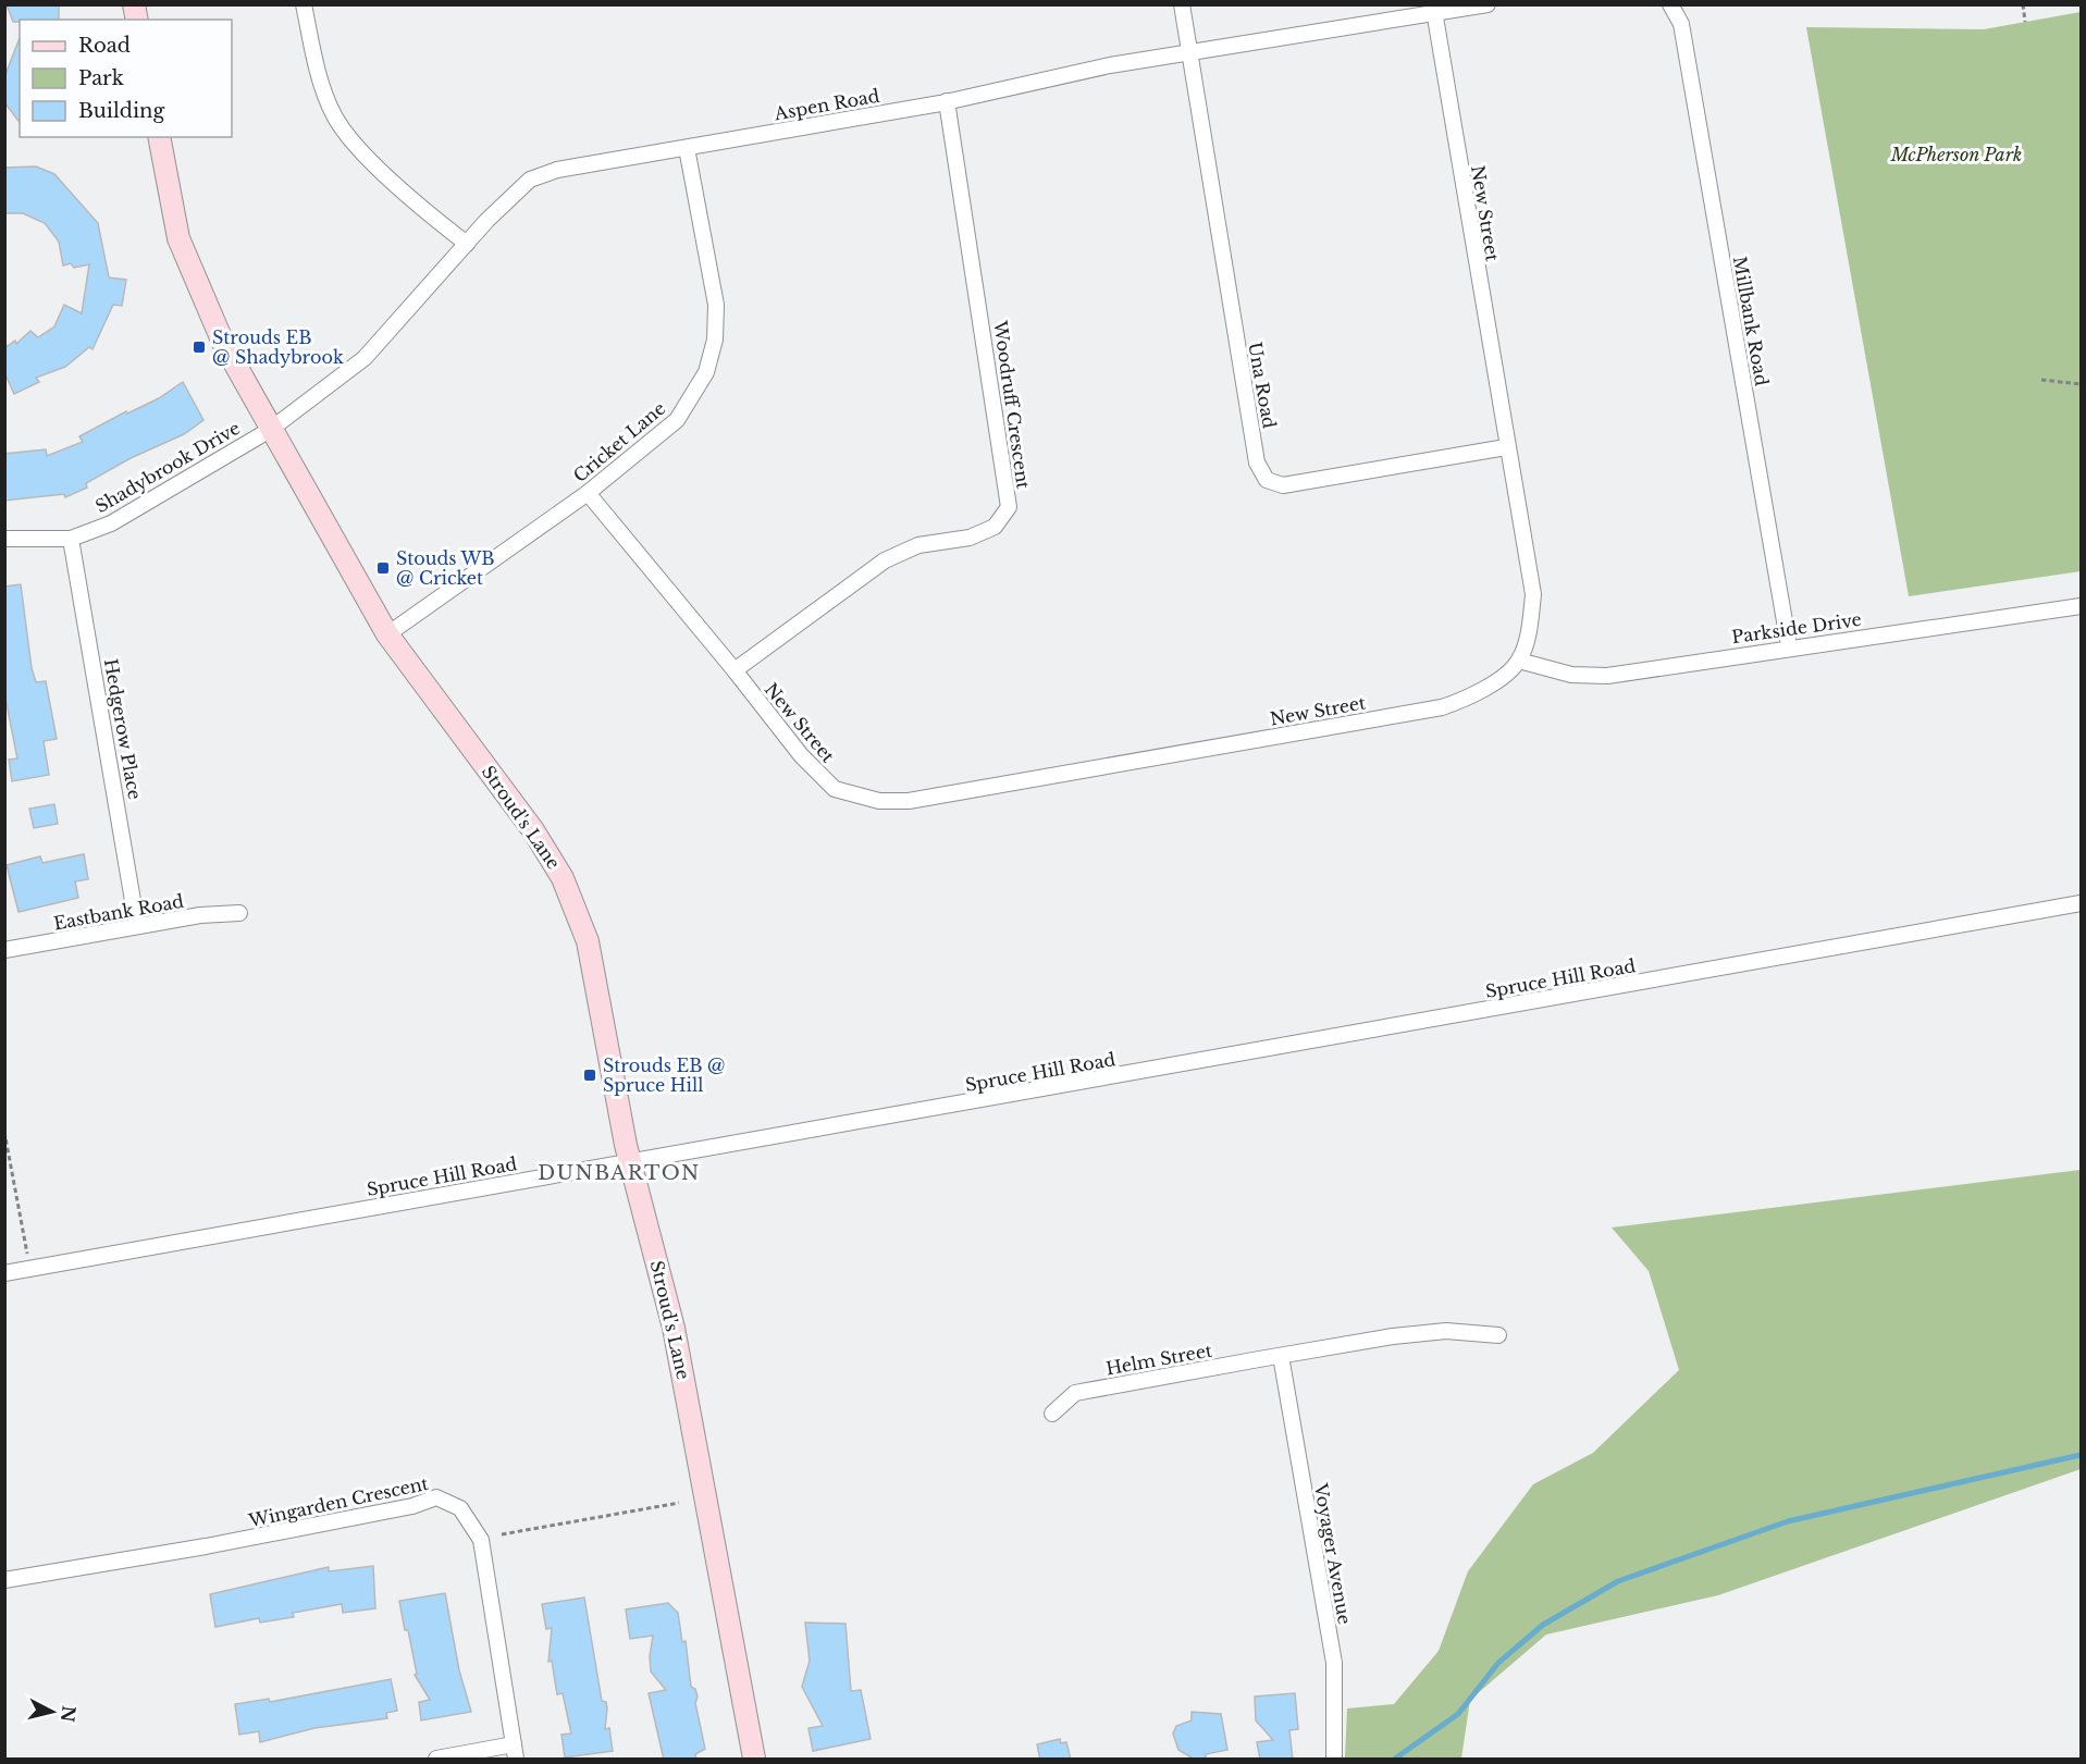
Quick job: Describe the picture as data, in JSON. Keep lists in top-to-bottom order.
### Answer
{
  "streets": {
    "street": [
      "Aspen Road",
      "New Street",
      "Millbank Road",
      "Una Road",
      "Woodruff Crescent",
      "Cricket Lane",
      "Shadybrook Drive",
      "Parkside Drive",
      "Hedgerow Place",
      "Stroud's Lane",
      "Eastbank Road",
      "Spruce Hill Road",
      "Helm Street",
      "Wingarden Crescent",
      "Voyager Avenue"
    ]
  },
  "crossings": [
    ["Aspen Road", "New Street"],
    ["Aspen Road", "Una Road"],
    ["Aspen Road", "Woodruff Crescent"],
    ["Aspen Road", "Cricket Lane"],
    ["Aspen Road", "Shadybrook Drive"],
    ["Aspen Road", "Stroud's Lane"],
    ["New Street", "Una Road"],
    ["New Street", "Woodruff Crescent"],
    ["New Street", "Cricket Lane"],
    ["New Street", "Parkside Drive"],
    ["Millbank Road", "Parkside Drive"],
    ["Cricket Lane", "Stroud's Lane"],
    ["Shadybrook Drive", "Hedgerow Place"],
    ["Shadybrook Drive", "Stroud's Lane"],
    ["Hedgerow Place", "Eastbank Road"],
    ["Stroud's Lane", "Spruce Hill Road"],
    ["Helm Street", "Voyager Avenue"]
  ],
  "districts": ["DUNBARTON"],
  "parks": ["McPherson Park"],
  "places": {
    "transit": ["Strouds EB @ Shadybrook", "Stouds WB @ Cricket", "Strouds EB @ Spruce Hill"]
  },
  "legend": ["Road", "Park", "Building"],
  "north": "right"
}
